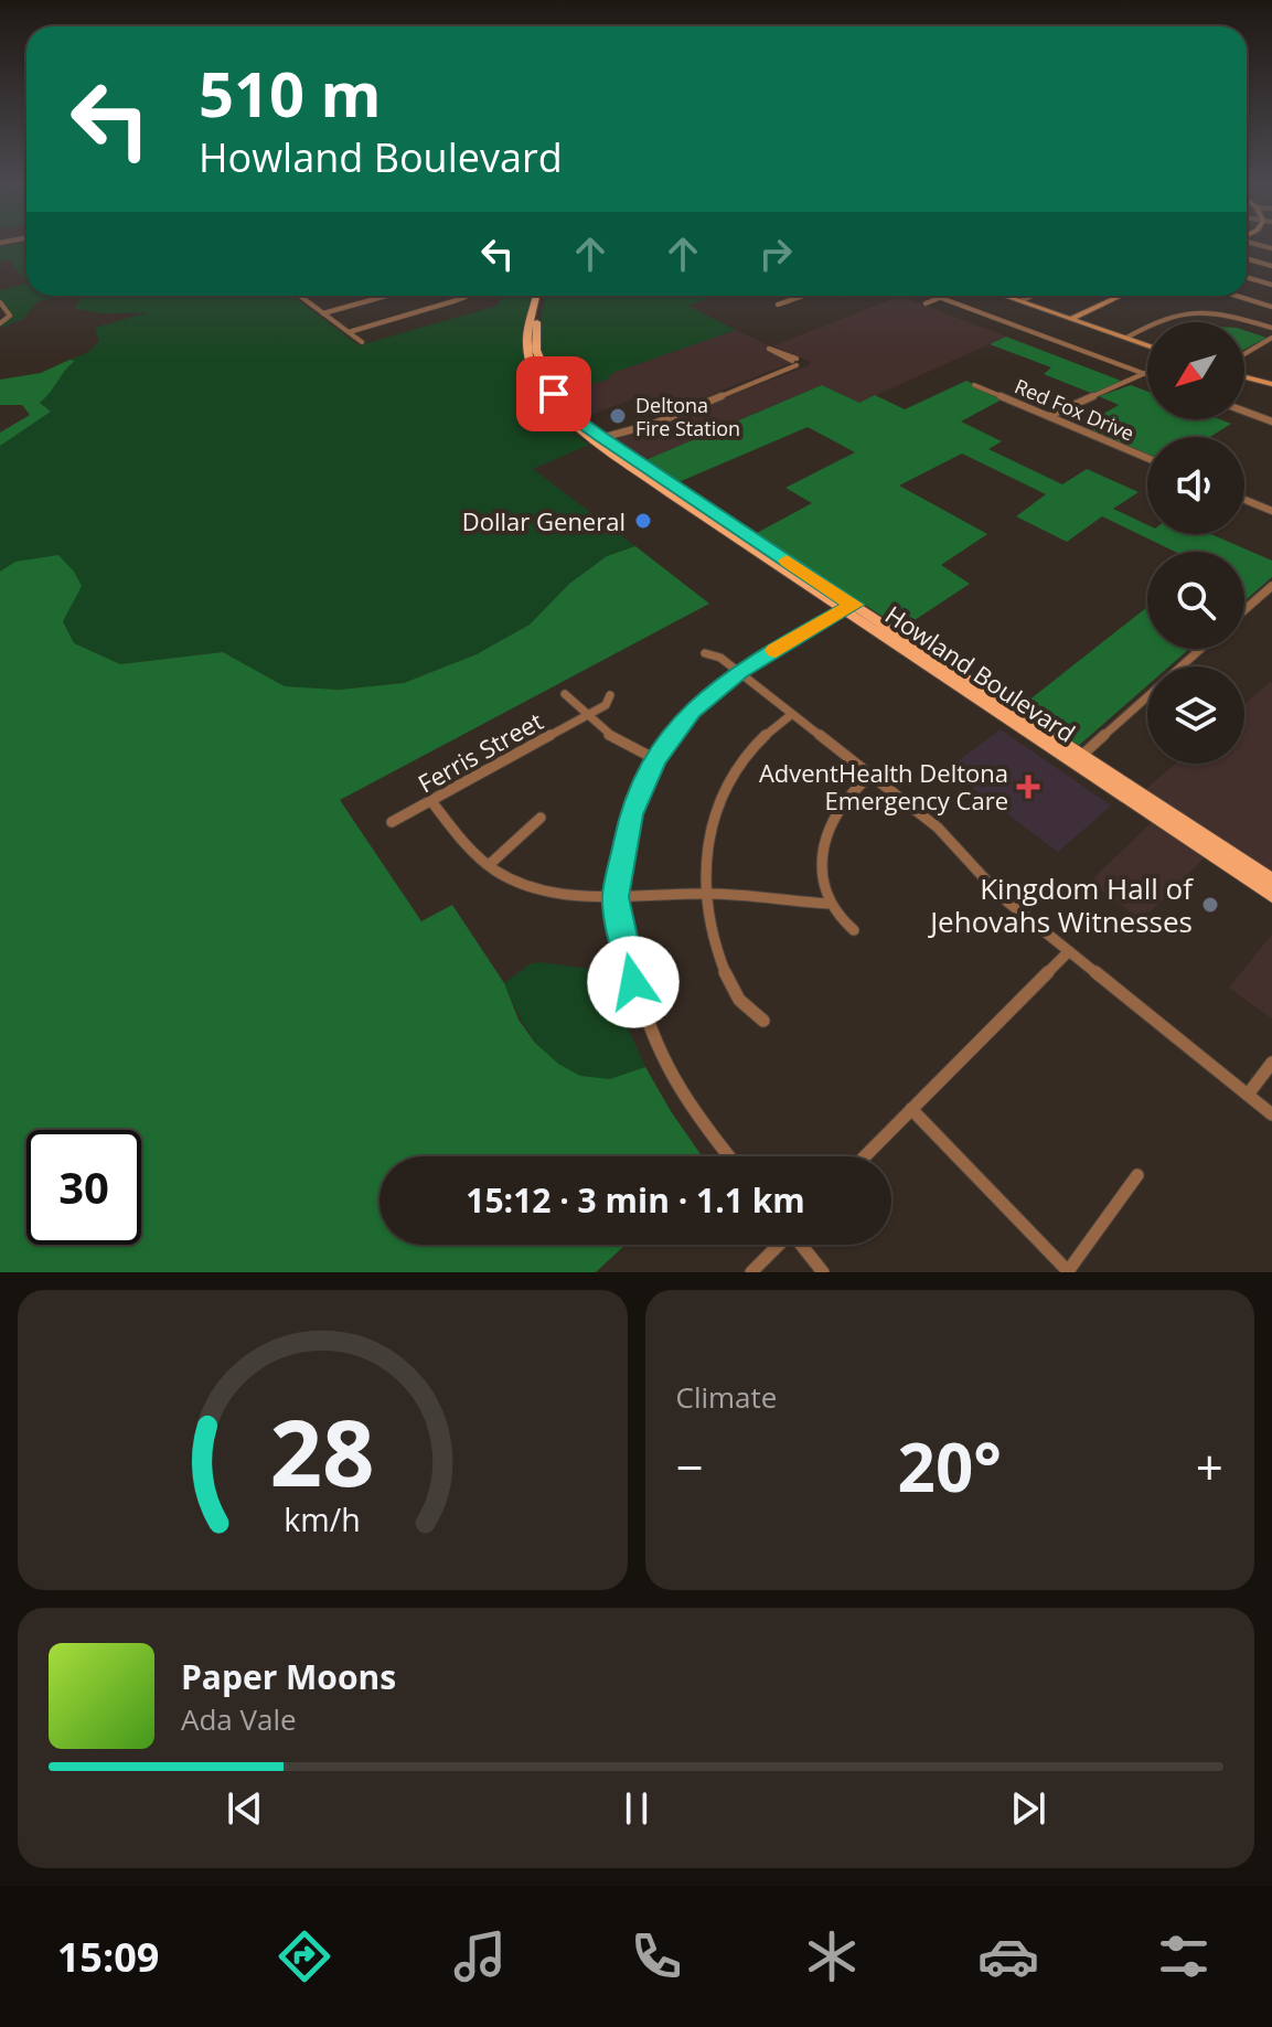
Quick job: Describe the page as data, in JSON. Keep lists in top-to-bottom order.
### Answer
{
  "streets": {
    "main road": ["Howland Boulevard"],
    "street": ["Red Fox Drive", "Ferris Street"]
  },
  "places": {
    "other": ["Deltona Fire Station", "Dollar General", "Kingdom Hall of Jehovahs Witnesses"],
    "health": ["AdventHealth Deltona Emergency Care"]
  },
  "north": "bottom left",
  "page": {
    "turn": ["510 m", "Howland Boulevard"],
    "limit": "30",
    "trip": "15:12 · 3 min · 1.1 km",
    "tile": "Climate",
    "heat": ["−", "20°", "+"],
    "song": ["Paper Moons", "Ada Vale"],
    "tabs": "15:09",
    "gauge": ["28", "km/h"]
  }
}
